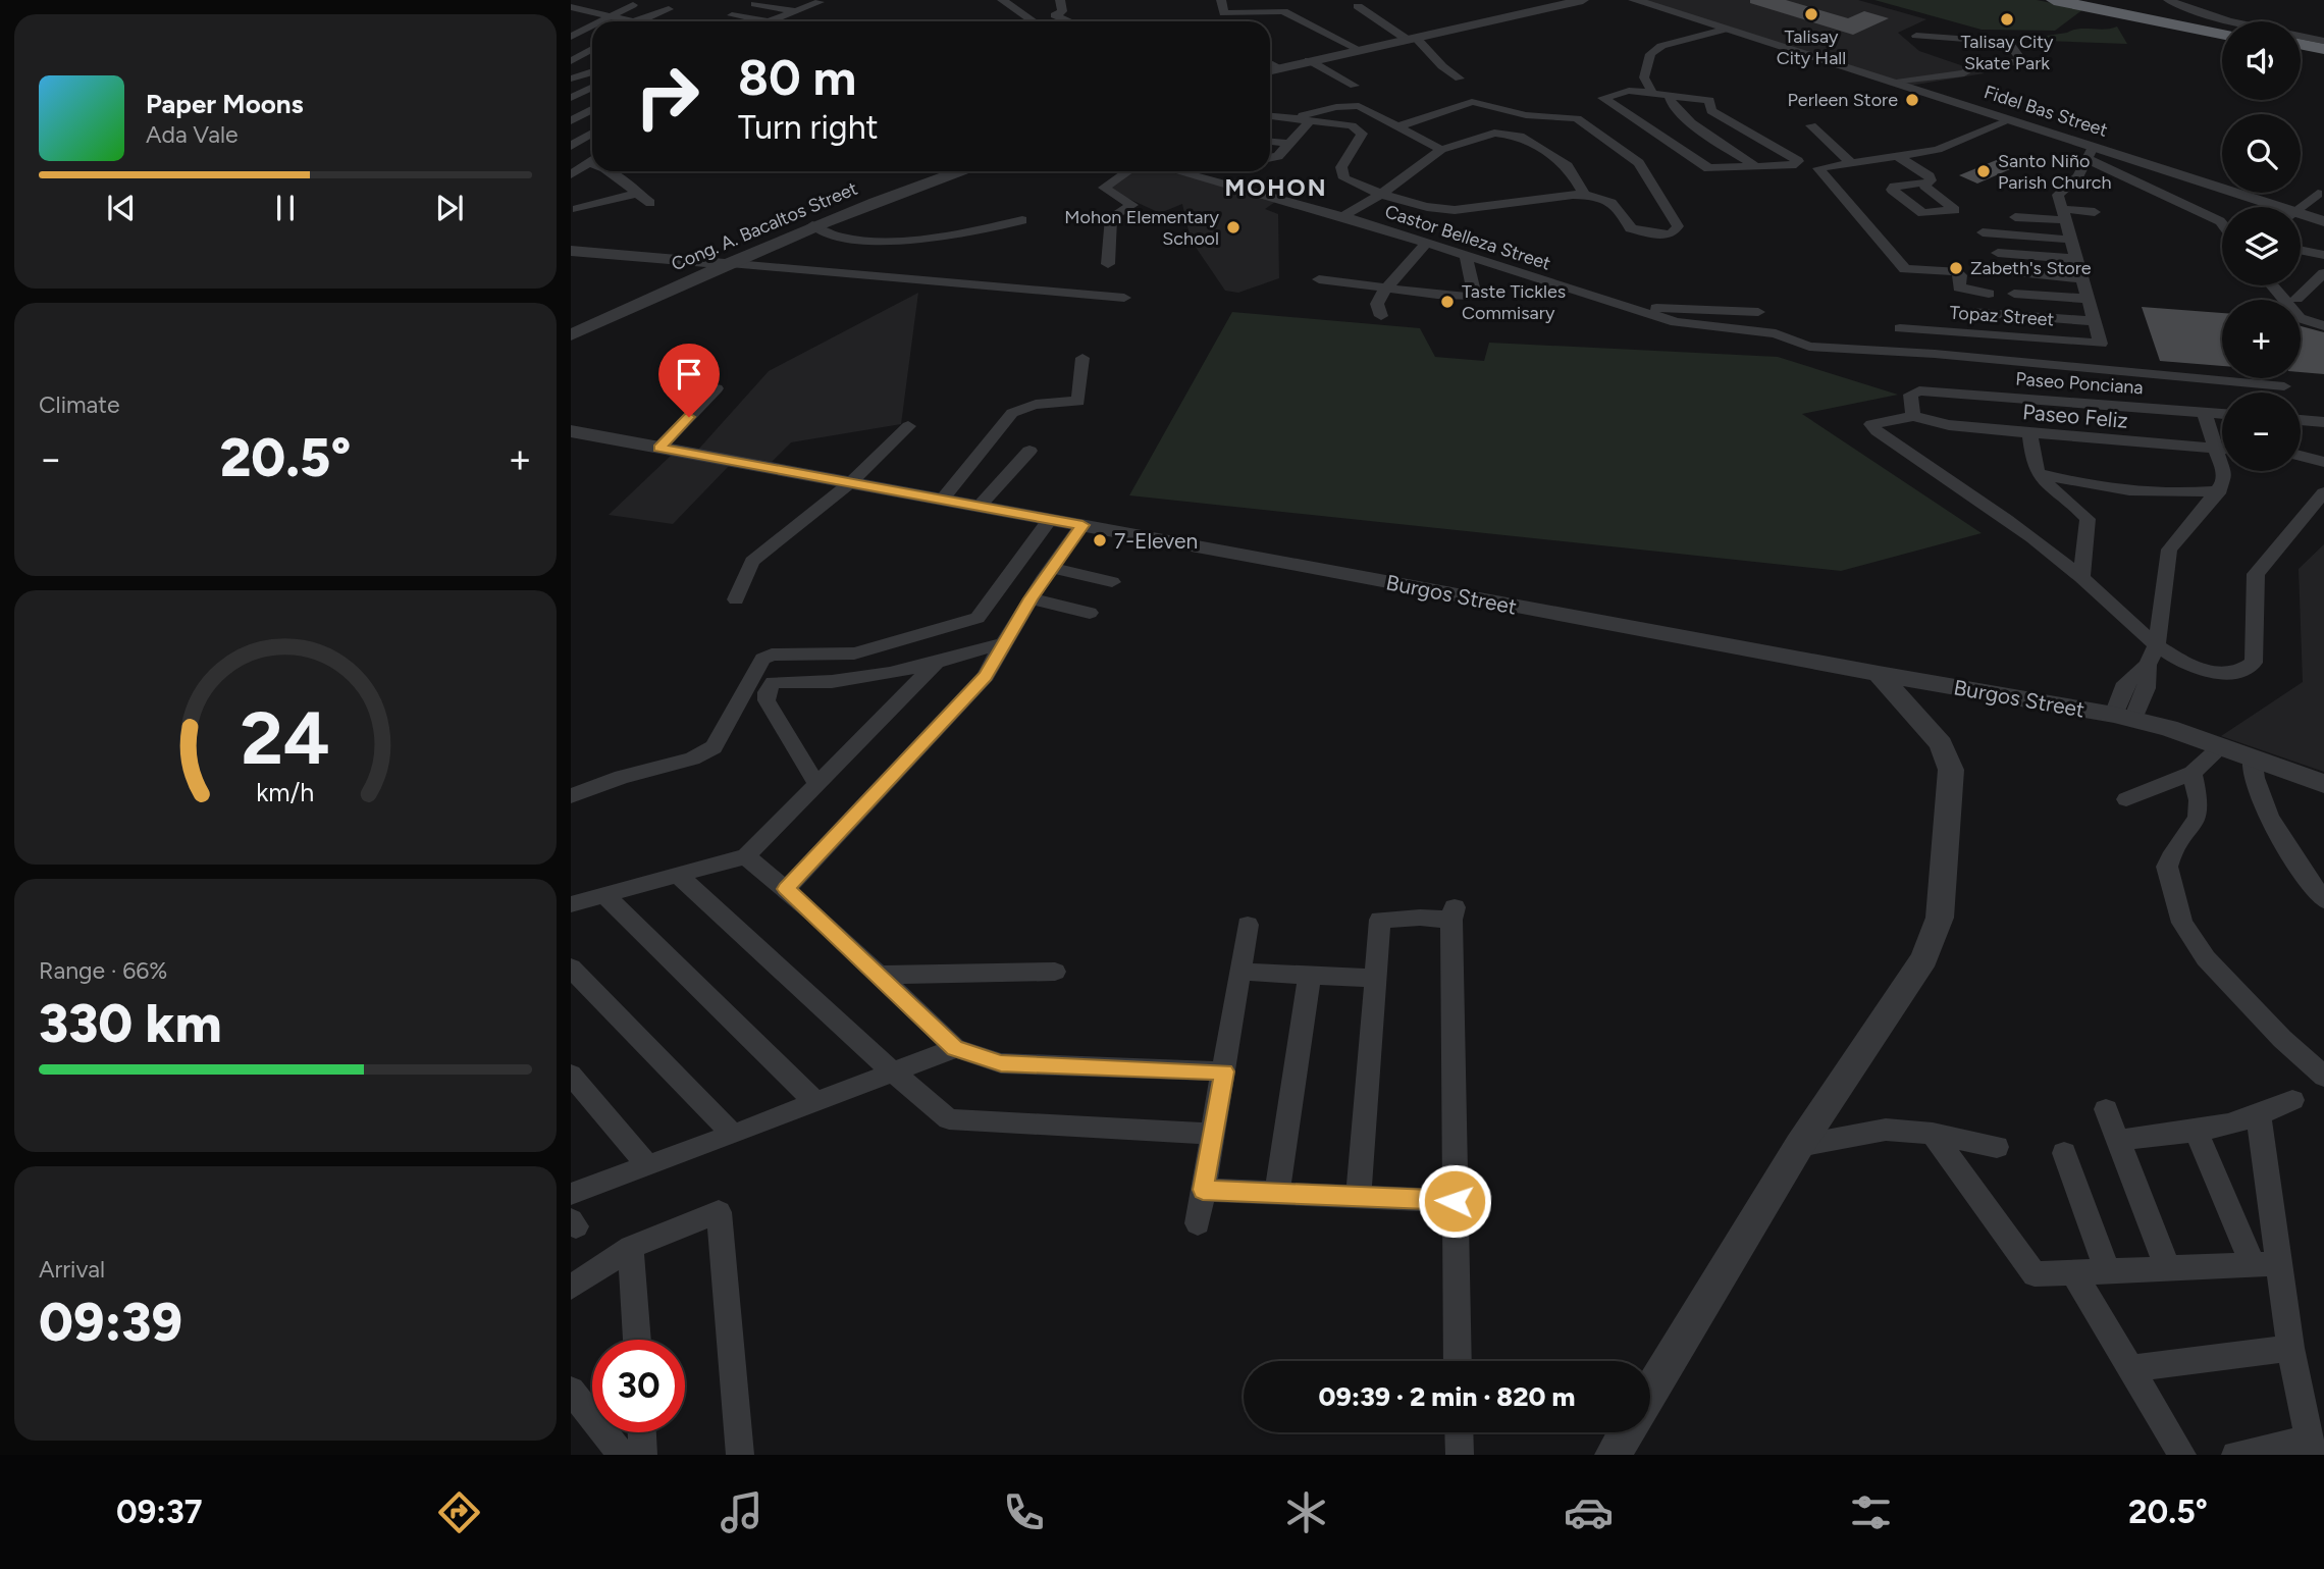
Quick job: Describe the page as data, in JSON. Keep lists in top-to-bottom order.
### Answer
{
  "streets": {
    "street": [
      "Fidel Bas Street",
      "Cong. A. Bacaltos Street",
      "Castor Belleza Street",
      "Topaz Street",
      "Paseo Ponciana",
      "Paseo Feliz",
      "Burgos Street"
    ]
  },
  "crossings": [
    ["Paseo Ponciana", "Paseo Feliz"]
  ],
  "districts": ["MOHON"],
  "places": [
    "Talisay City Hall",
    "Talisay City Skate Park",
    "Perleen Store",
    "Santo Niño Parish Church",
    "Mohon Elementary School",
    "Zabeth's Store",
    "Taste Tickles Commisary",
    "7-Eleven"
  ],
  "page": {
    "map_buttons": ["+", "−"],
    "turn": ["80 m", "Turn right"],
    "song": ["Paper Moons", "Ada Vale"],
    "tile": [
      "Climate",
      ["Range · 66%", "330 km"],
      ["Arrival", "09:39"]
    ],
    "heat": ["−", "20.5°", "+"],
    "limit": "30",
    "trip": "09:39 · 2 min · 820 m",
    "tabs": ["09:37", "20.5°"],
    "gauge": ["24", "km/h"]
  }
}
